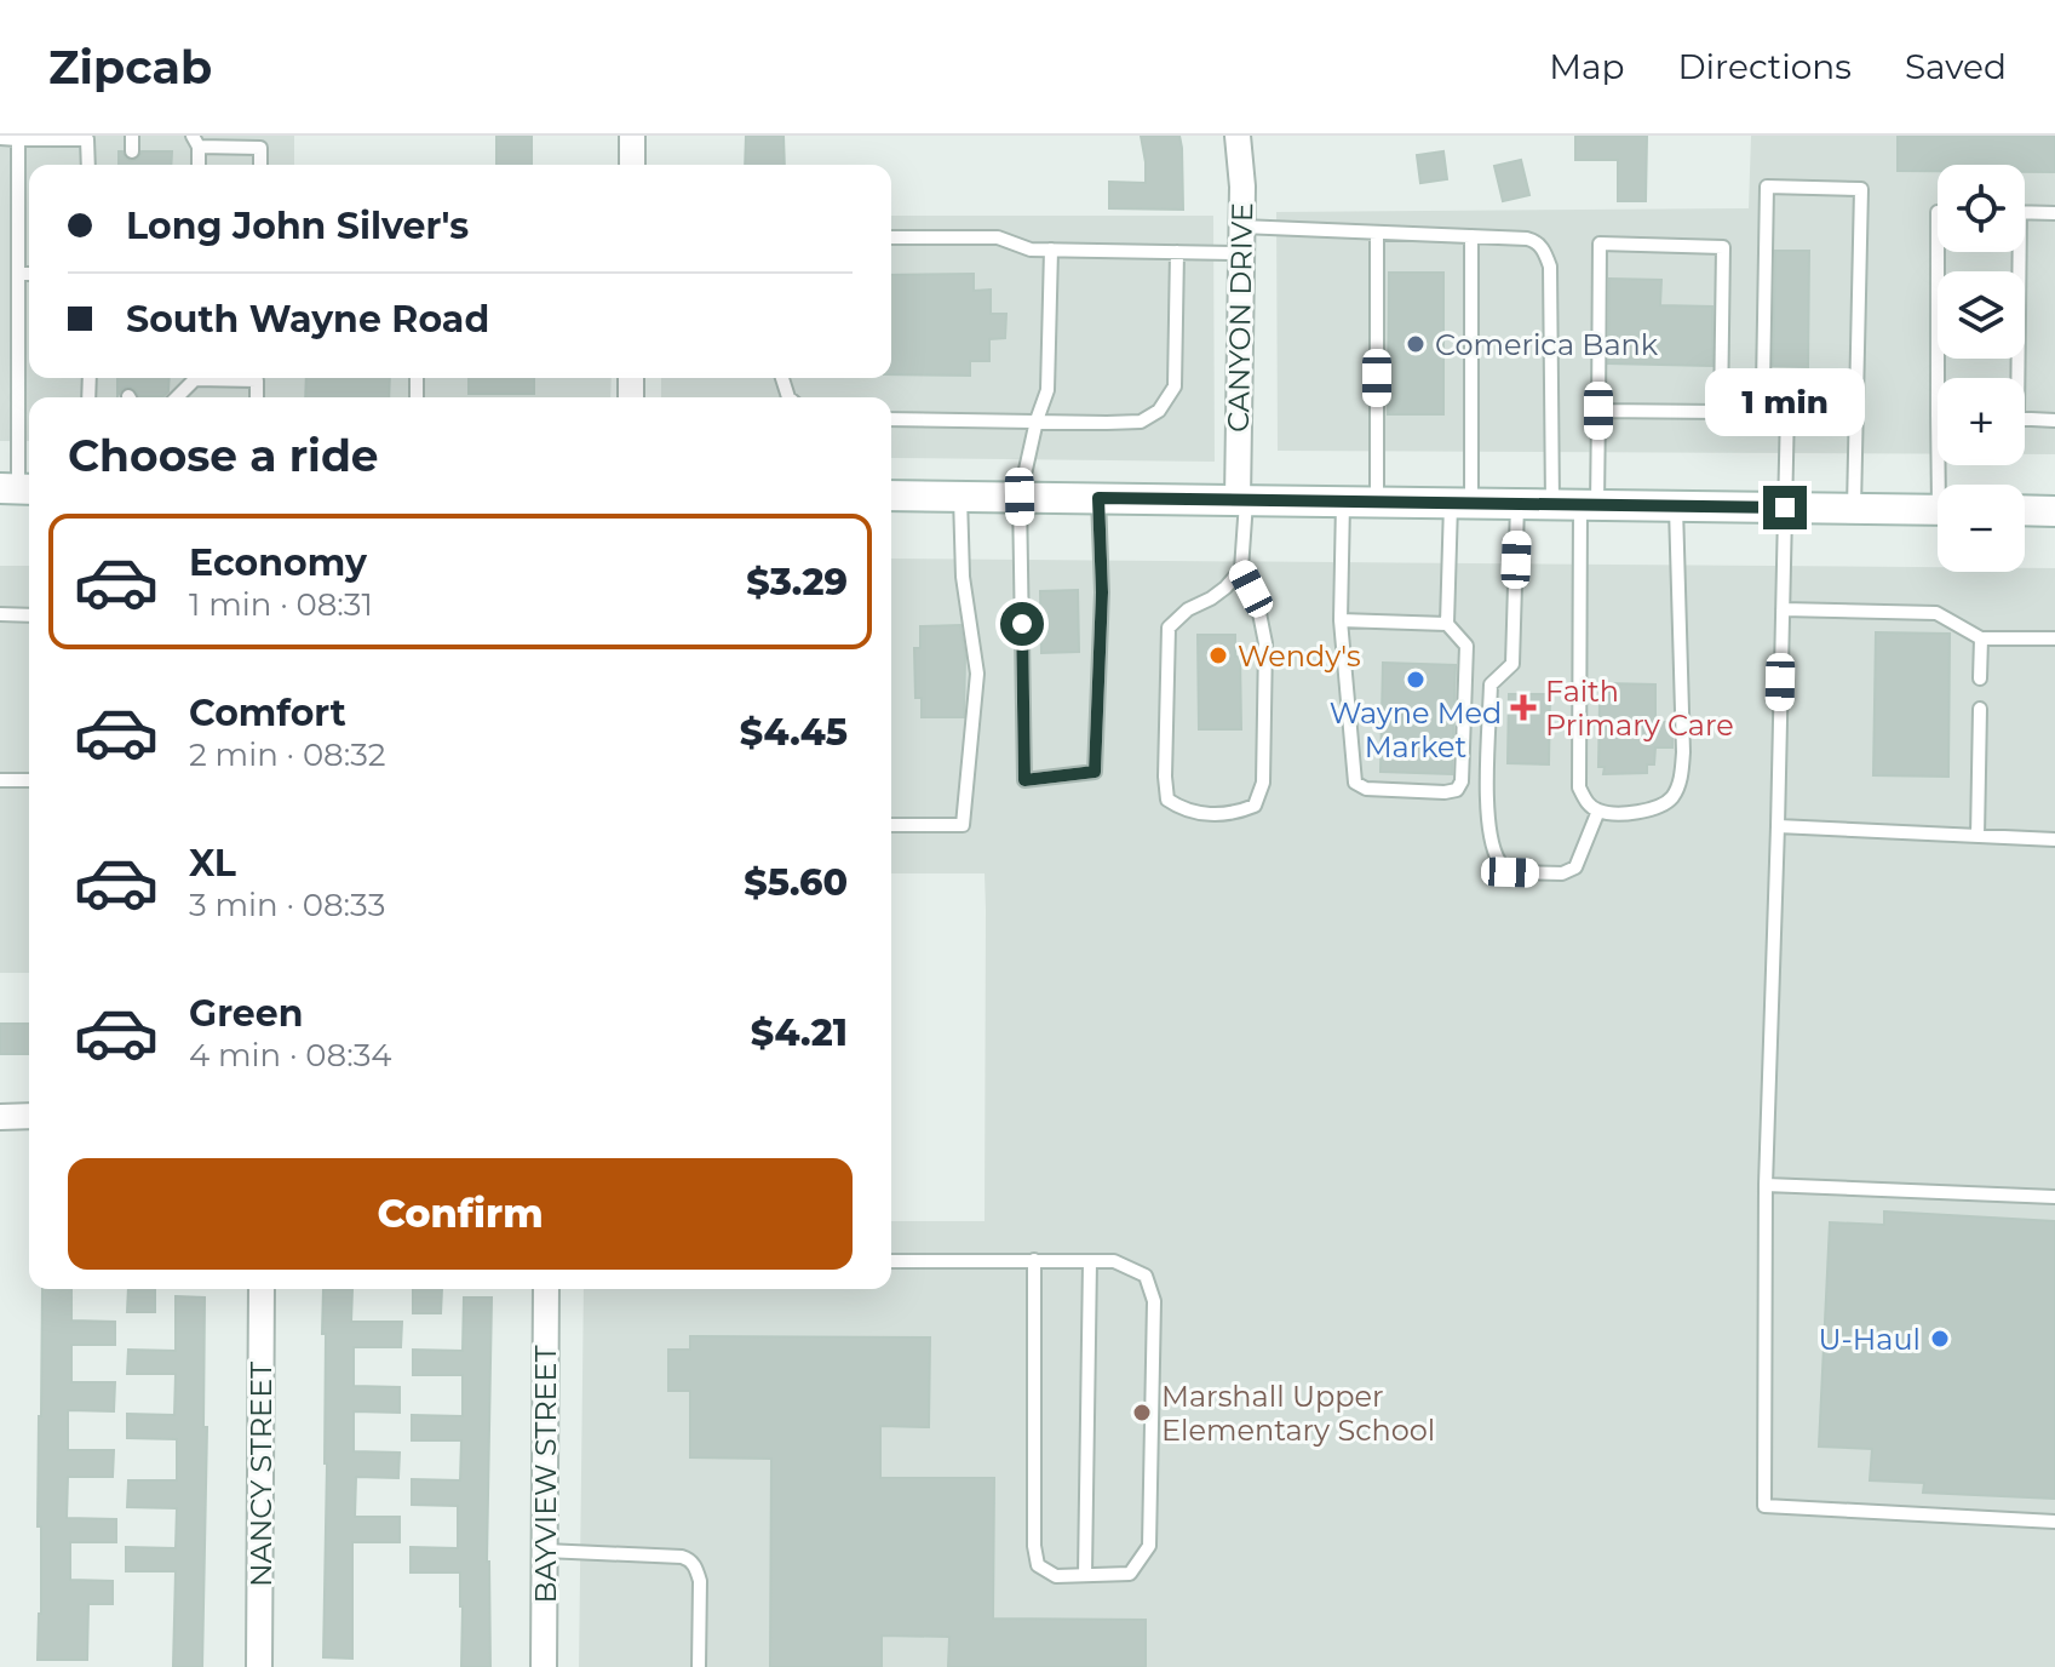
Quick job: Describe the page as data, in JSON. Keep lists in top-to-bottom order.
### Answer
{
  "streets": {
    "street": ["CANYON DRIVE", "NANCY STREET", "BAYVIEW STREET"]
  },
  "places": {
    "other": [
      "Comerica Bank",
      "Wendy's",
      "Wayne Med Market",
      "U-Haul",
      "Marshall Upper Elementary School"
    ],
    "health": ["Faith Primary Care"]
  },
  "page": {
    "header": "Zipcab",
    "nav": ["Map", "Directions", "Saved"],
    "map_buttons": ["+", "−"],
    "banner": ["Long John Silver's", "South Wayne Road"],
    "bubble": "1 min",
    "heading": "Choose a ride",
    "list": [
      {
        "name": "Economy",
        "note": "1 min · 08:31",
        "value": "$3.29"
      },
      {
        "name": "Comfort",
        "note": "2 min · 08:32",
        "value": "$4.45"
      },
      {
        "name": "XL",
        "note": "3 min · 08:33",
        "value": "$5.60"
      },
      {
        "name": "Green",
        "note": "4 min · 08:34",
        "value": "$4.21"
      }
    ],
    "buttons": "Confirm"
  }
}
